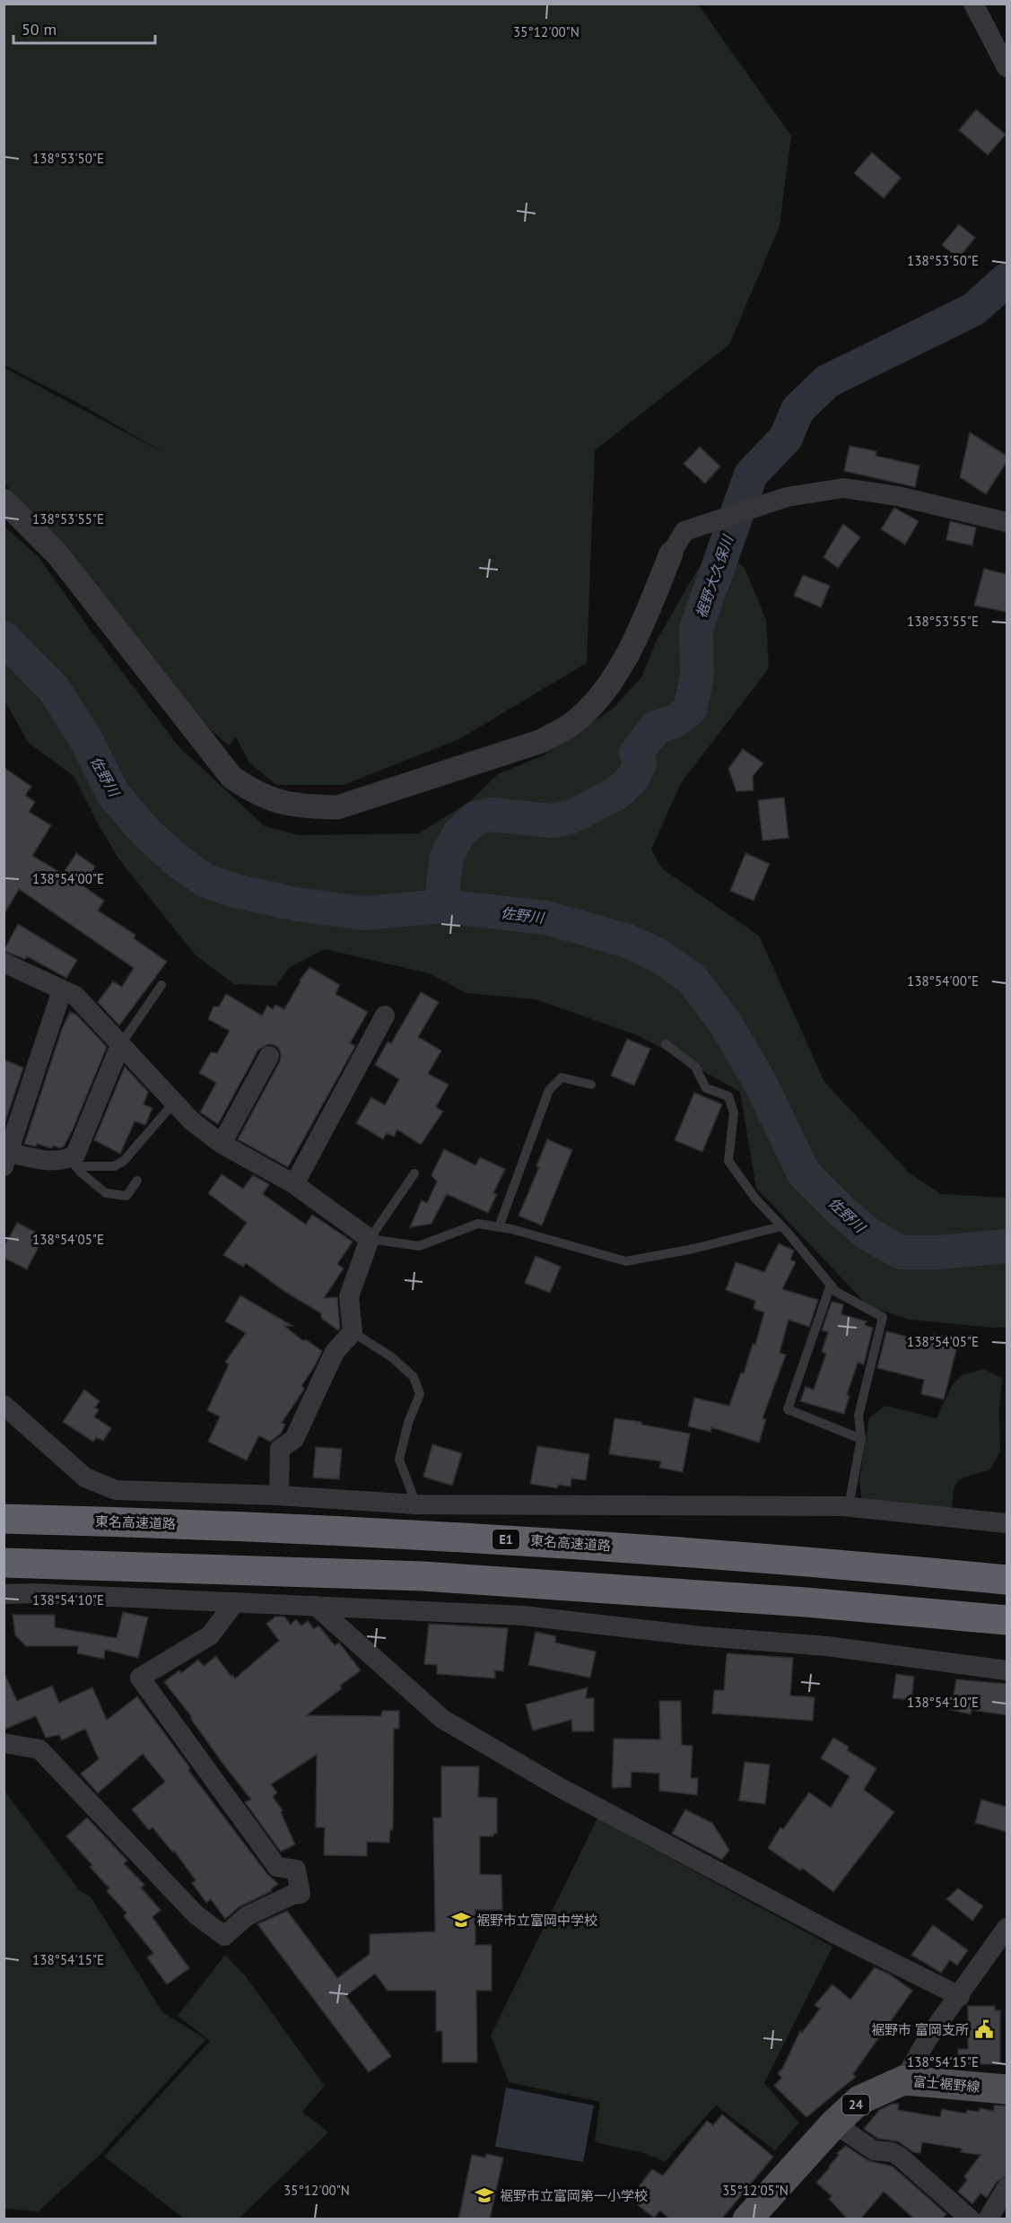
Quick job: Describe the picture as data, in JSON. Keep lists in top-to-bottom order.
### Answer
{
  "streets": {
    "highway": ["東名高速道路", "E1"],
    "main road": ["富士裾野線", "24"]
  },
  "water": ["裾野大久保川", "佐野川"],
  "places": {
    "school or university": ["裾野市立富岡中学校", "裾野市立富岡第一小学校"],
    "public building": ["裾野市 富岡支所"]
  },
  "scale_bar": "50 m",
  "coordinates": [
    "35°12'00\"N",
    "138°53'50\"E",
    "138°53'55\"E",
    "138°54'00\"E",
    "138°54'05\"E",
    "138°54'10\"E",
    "138°54'15\"E",
    "35°12'05\"N"
  ]
}
